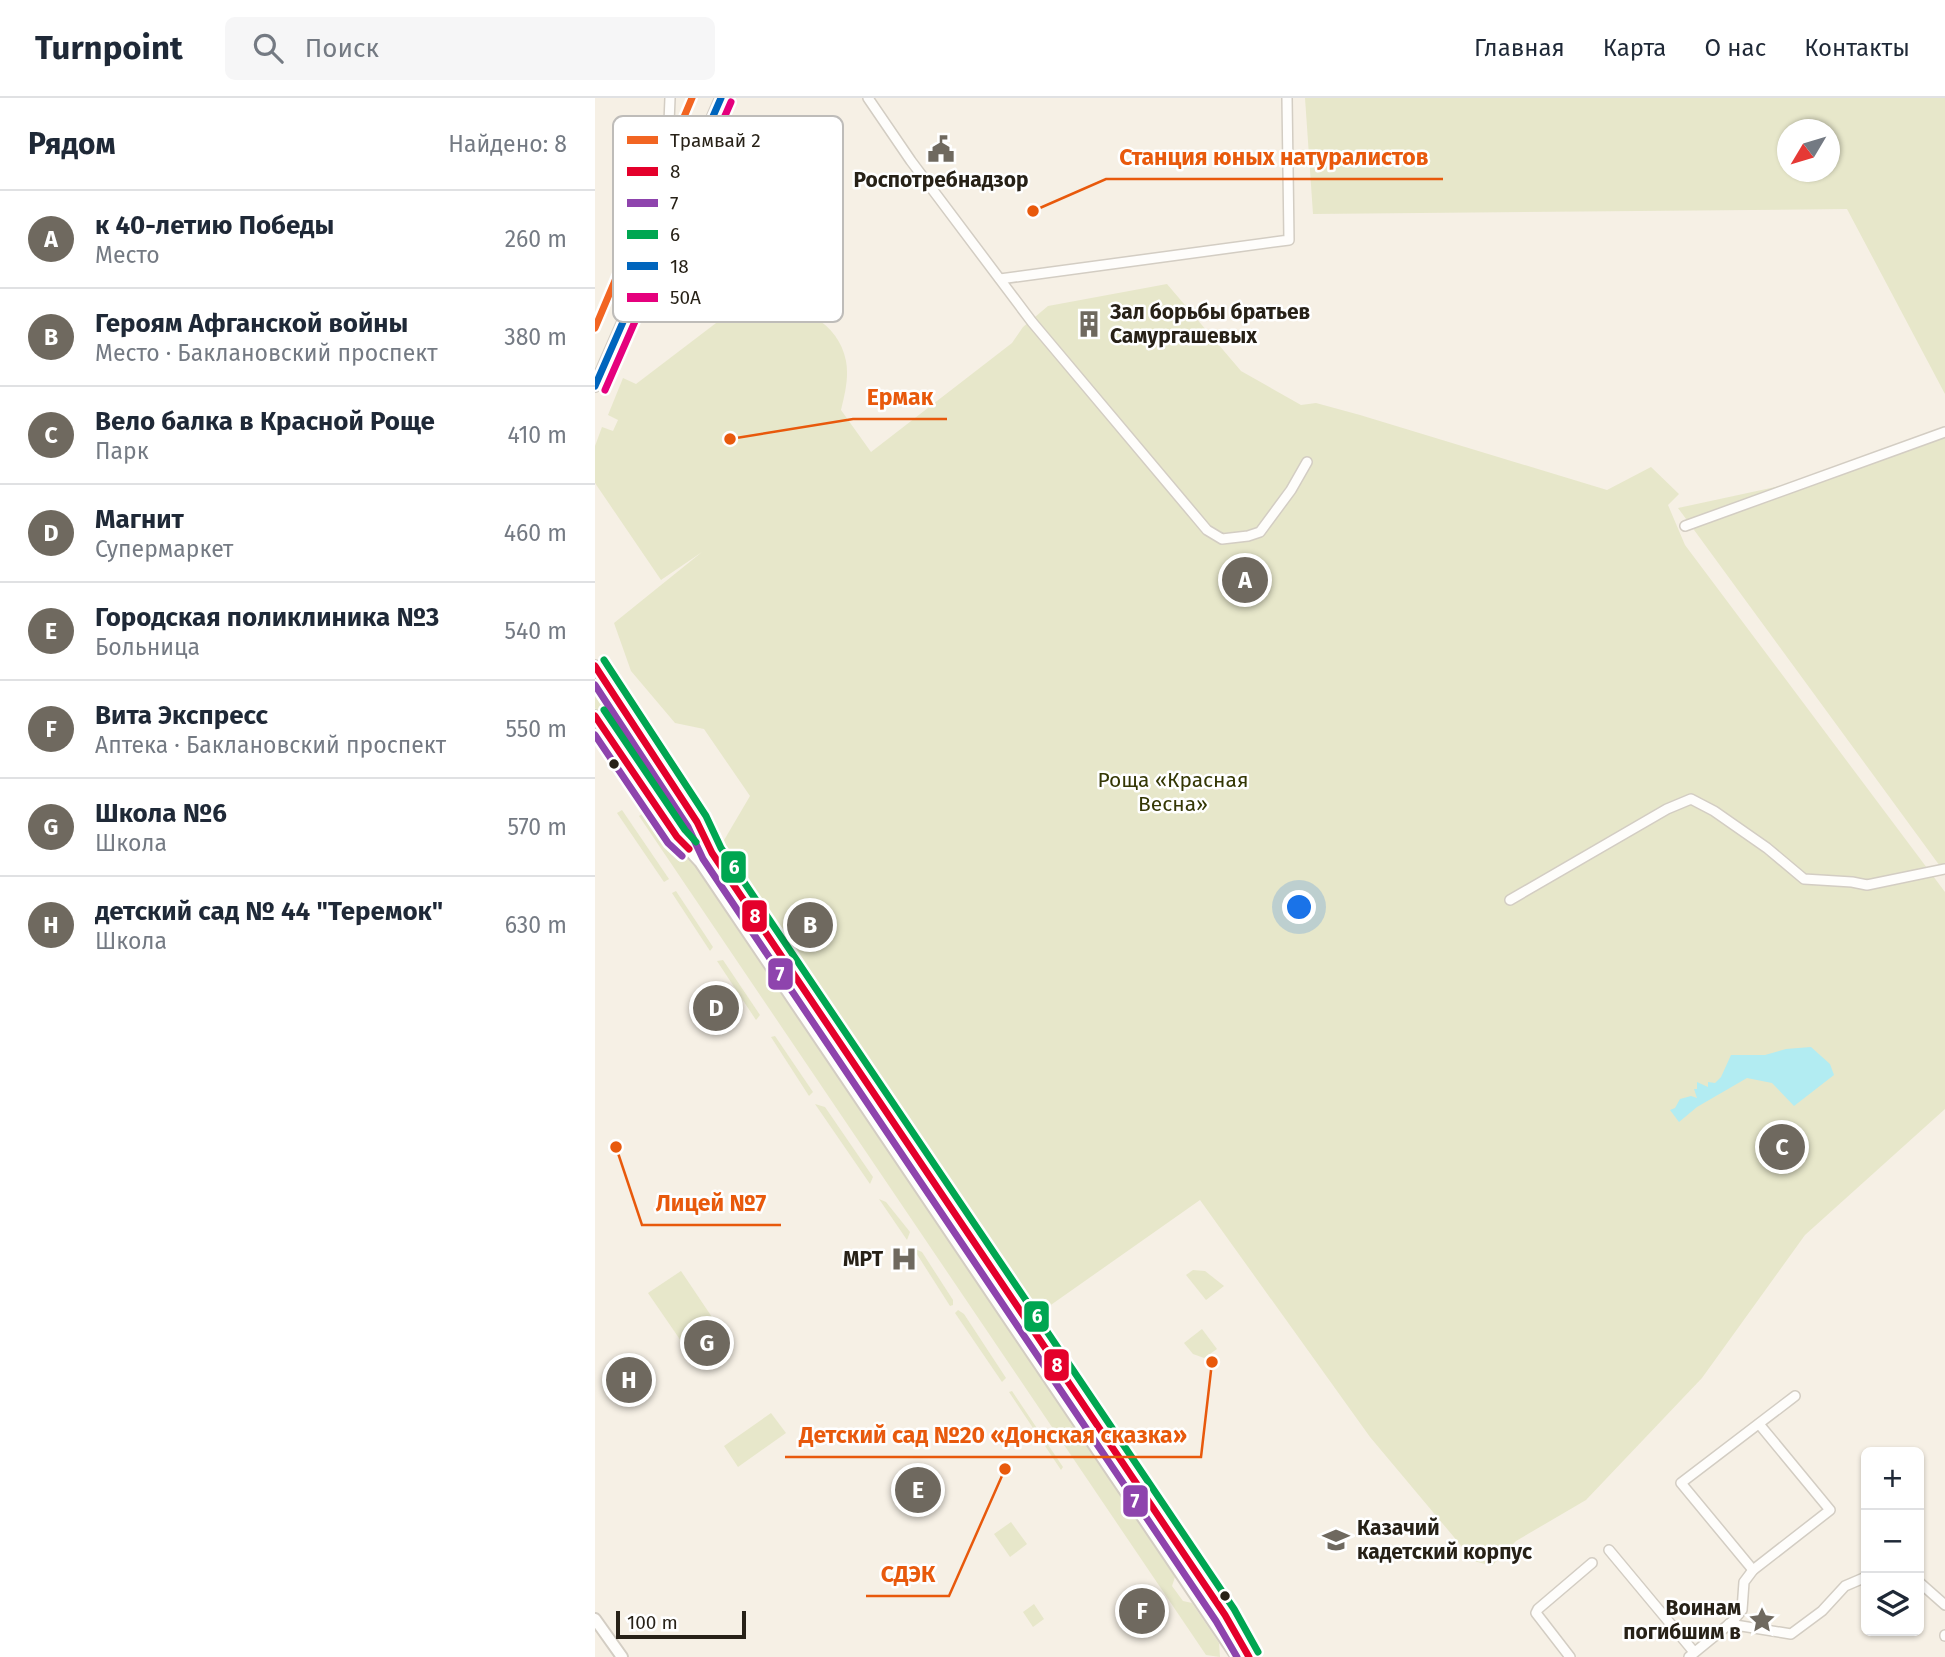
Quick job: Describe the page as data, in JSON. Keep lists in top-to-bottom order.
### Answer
{
  "parks": ["Роща «Красная Весна»"],
  "places": {
    "public building": ["Роспотребнадзор"],
    "other": [
      "Станция юных натуралистов",
      "Ермак",
      "Лицей №7",
      "Детский сад №20 «Донская сказка»",
      "СДЭК"
    ],
    "building": ["Зал борьбы братьев Самургашевых"],
    "hospital": ["МРТ"],
    "school or university": ["Казачий кадетский корпус"],
    "place": ["Воинам погибшим в"]
  },
  "lines": [
    "tram line 2",
    "transit line 18",
    "transit line 50А",
    "transit line 6",
    "transit line 8",
    "transit line 7"
  ],
  "legend": [
    "Трамвай 2",
    "8",
    "7",
    "6",
    "18",
    "50А"
  ],
  "scale_bar": "100 m",
  "north": "bottom left",
  "page": {
    "header": "Turnpoint",
    "search": "Поиск",
    "nav": [
      "Главная",
      "Карта",
      "О нас",
      "Контакты"
    ],
    "heading": ["Рядом", "Найдено: 8"],
    "list": [
      {
        "mark": "A",
        "name": "к 40-летию Победы",
        "note": "Место",
        "value": "260 m"
      },
      {
        "mark": "B",
        "name": "Героям Афганской войны",
        "note": "Место · Баклановский проспект",
        "value": "380 m"
      },
      {
        "mark": "C",
        "name": "Вело балка в Красной Роще",
        "note": "Парк",
        "value": "410 m"
      },
      {
        "mark": "D",
        "name": "Магнит",
        "note": "Супермаркет",
        "value": "460 m"
      },
      {
        "mark": "E",
        "name": "Городская поликлиника №3",
        "note": "Больница",
        "value": "540 m"
      },
      {
        "mark": "F",
        "name": "Вита Экспресс",
        "note": "Аптека · Баклановский проспект",
        "value": "550 m"
      },
      {
        "mark": "G",
        "name": "Школа №6",
        "note": "Школа",
        "value": "570 m"
      },
      {
        "mark": "H",
        "name": "детский сад № 44 \"Теремок\"",
        "note": "Школа",
        "value": "630 m"
      }
    ],
    "pins": [
      "A",
      "B",
      "D",
      "C",
      "G",
      "H",
      "E",
      "F"
    ],
    "map_buttons": ["+", "−"],
    "scale": "100 m"
  }
}
